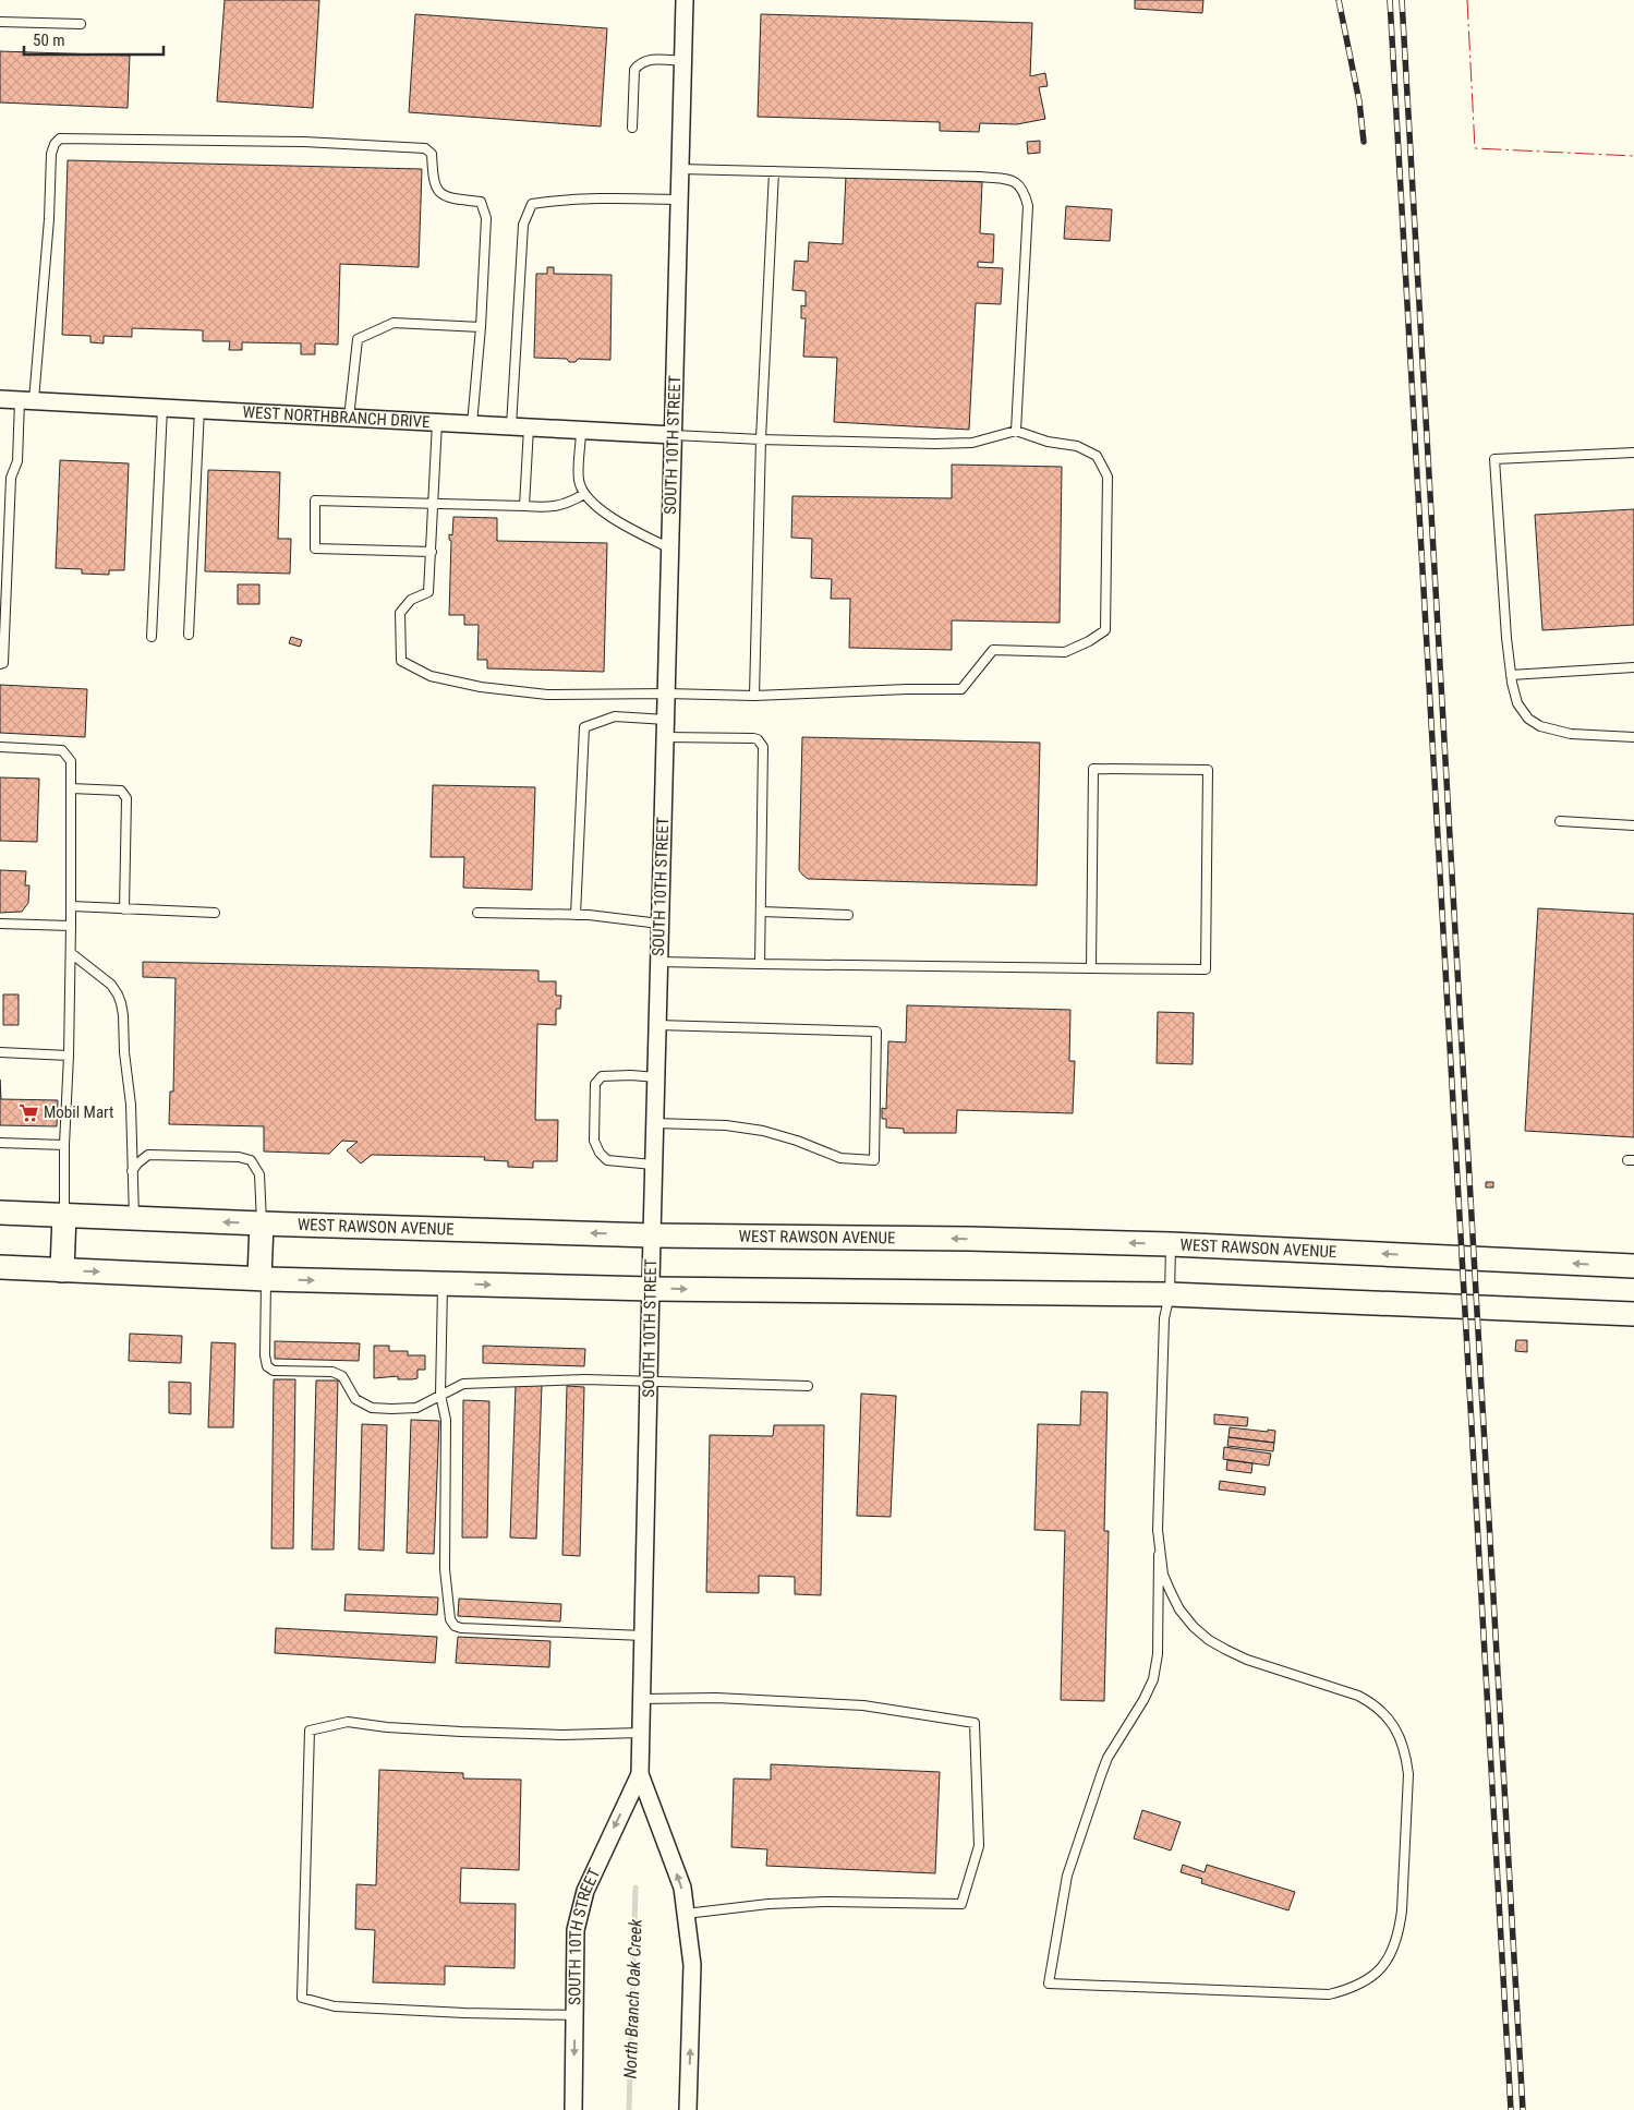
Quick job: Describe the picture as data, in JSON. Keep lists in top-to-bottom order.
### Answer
{
  "streets": {
    "main road": ["WEST RAWSON AVENUE"],
    "street": ["WEST NORTHBRANCH DRIVE", "SOUTH 10TH STREET"]
  },
  "crossings": [
    ["WEST NORTHBRANCH DRIVE", "SOUTH 10TH STREET"],
    ["SOUTH 10TH STREET", "WEST RAWSON AVENUE"]
  ],
  "water": ["North Branch Oak Creek"],
  "places": {
    "supermarket": ["Mobil Mart"]
  },
  "scale_bar": "50 m"
}
